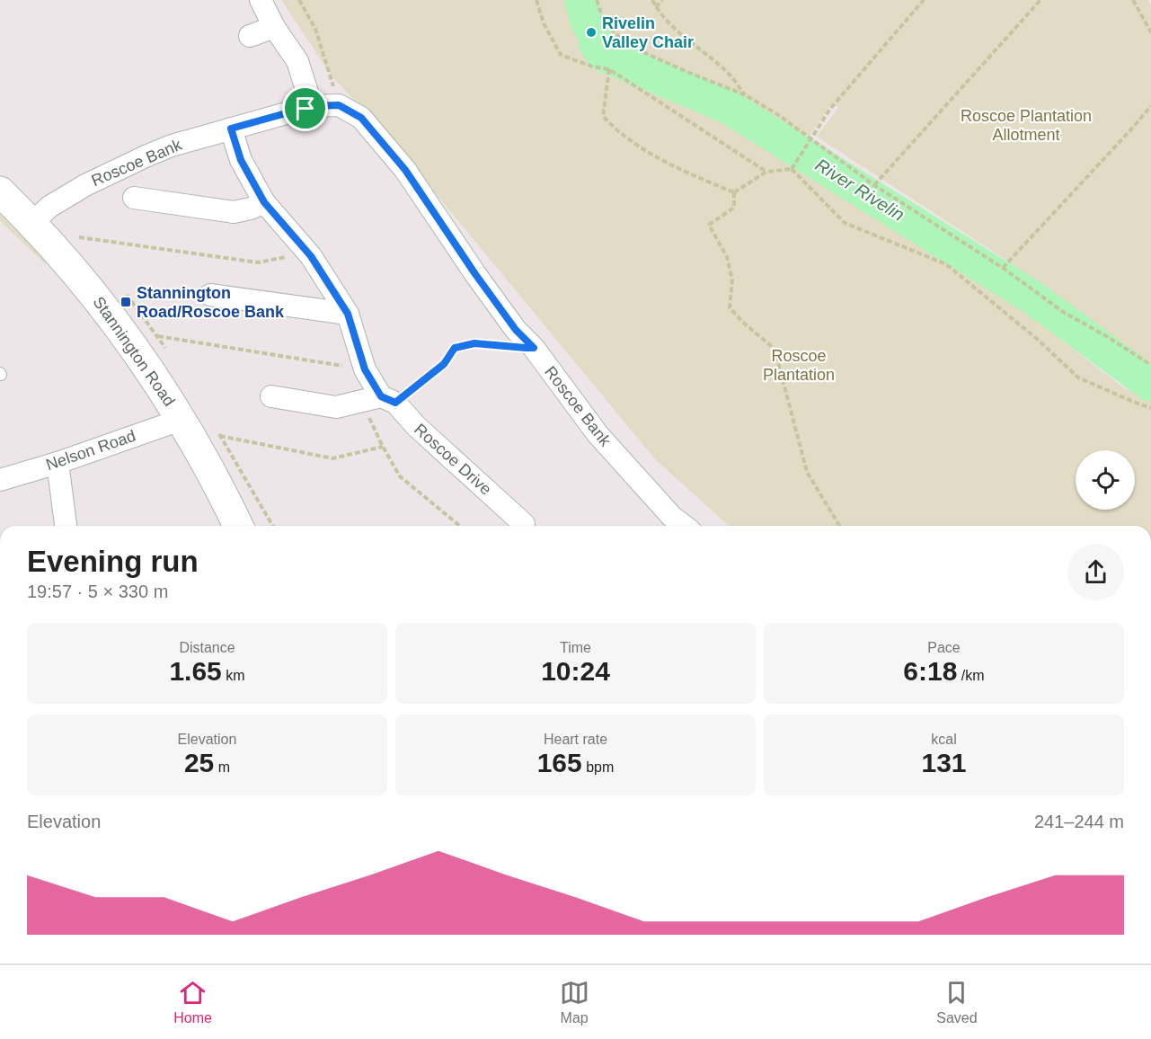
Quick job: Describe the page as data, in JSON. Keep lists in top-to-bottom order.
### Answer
{
  "streets": {
    "main road": ["Stannington Road"],
    "street": ["Roscoe Bank", "Nelson Road", "Roscoe Drive"]
  },
  "crossings": [
    ["Roscoe Bank", "Stannington Road"],
    ["Roscoe Bank", "Roscoe Drive"],
    ["Stannington Road", "Nelson Road"]
  ],
  "water": ["River Rivelin"],
  "parks": ["Roscoe Plantation Allotment", "Roscoe Plantation"],
  "places": {
    "other": ["Rivelin Valley Chair"],
    "transit": ["Stannington Road/Roscoe Bank"]
  },
  "page": {
    "heading": ["Evening run", "19:57 · 5 × 330 m"],
    "stats": [
      ["Distance", "1.65 km"],
      ["Time", "10:24"],
      ["Pace", "6:18 /km"],
      ["Elevation", "25 m"],
      ["Heart rate", "165 bpm"],
      ["kcal", "131"]
    ],
    "chart": ["Elevation", "241–244 m"],
    "tabs": ["Home", "Map", "Saved"]
  }
}
